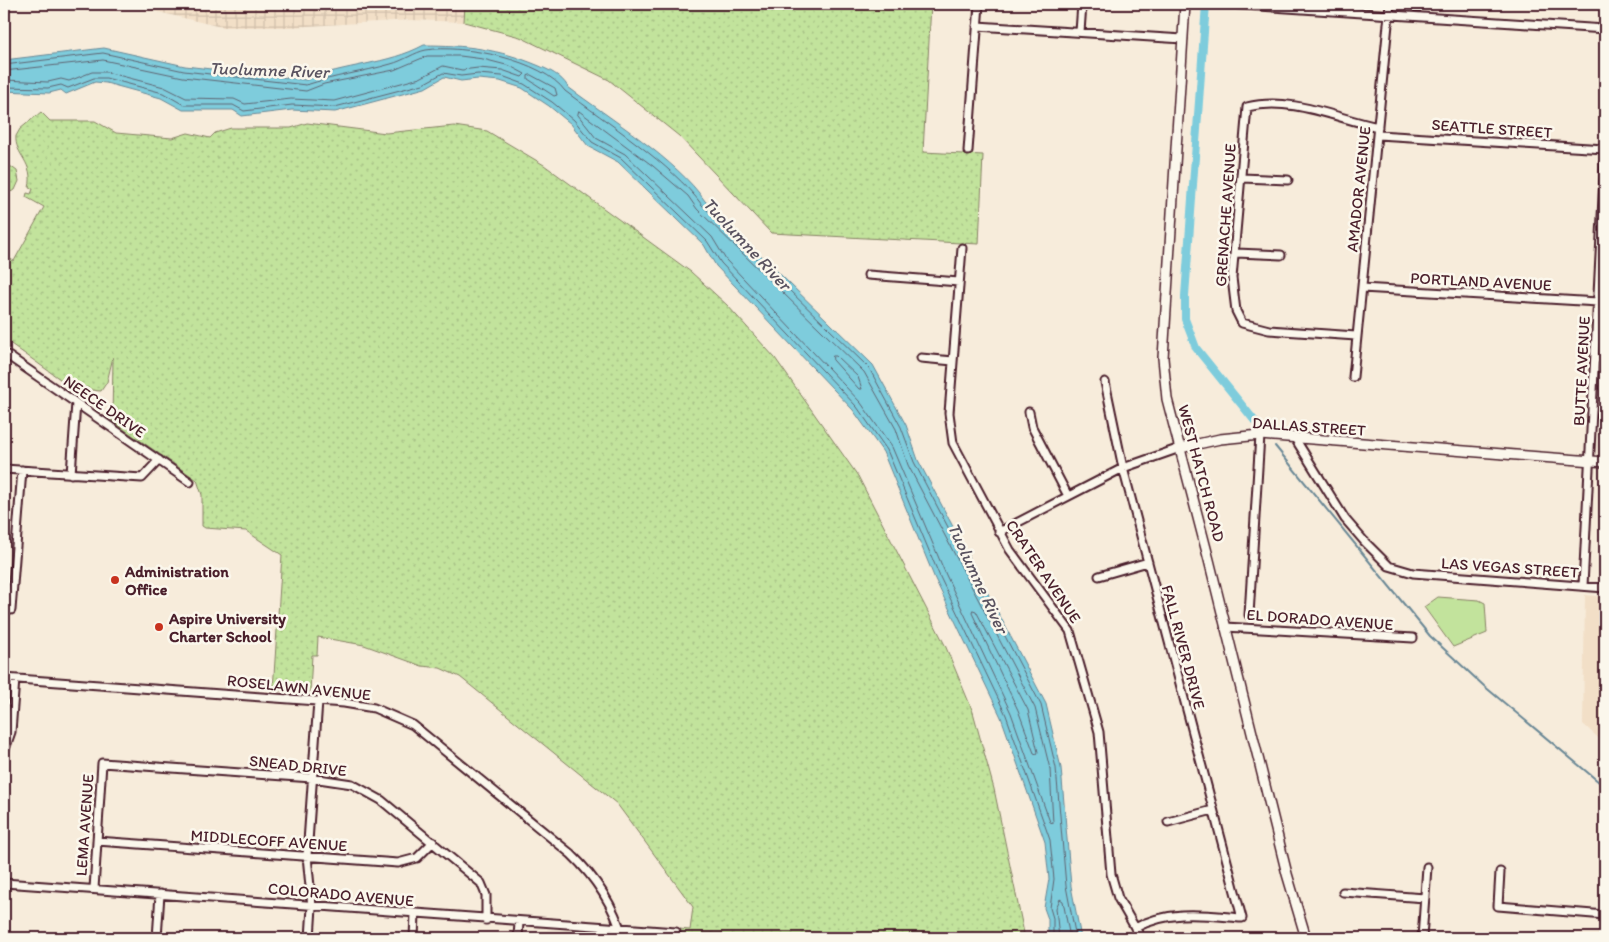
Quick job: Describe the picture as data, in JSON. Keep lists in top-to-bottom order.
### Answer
{
  "streets": {
    "main road": ["DALLAS STREET", "WEST HATCH ROAD"],
    "street": [
      "SEATTLE STREET",
      "AMADOR AVENUE",
      "GRENACHE AVENUE",
      "PORTLAND AVENUE",
      "BUTTE AVENUE",
      "NEECE DRIVE",
      "LAS VEGAS STREET",
      "CRATER AVENUE",
      "EL DORADO AVENUE",
      "FALL RIVER DRIVE",
      "ROSELAWN AVENUE",
      "SNEAD DRIVE",
      "LEMA AVENUE",
      "MIDDLECOFF AVENUE",
      "COLORADO AVENUE"
    ]
  },
  "crossings": [
    ["SEATTLE STREET", "AMADOR AVENUE"],
    ["SEATTLE STREET", "GRENACHE AVENUE"],
    ["AMADOR AVENUE", "GRENACHE AVENUE"],
    ["AMADOR AVENUE", "PORTLAND AVENUE"],
    ["PORTLAND AVENUE", "BUTTE AVENUE"],
    ["BUTTE AVENUE", "DALLAS STREET"],
    ["BUTTE AVENUE", "LAS VEGAS STREET"],
    ["DALLAS STREET", "WEST HATCH ROAD"],
    ["DALLAS STREET", "LAS VEGAS STREET"],
    ["DALLAS STREET", "CRATER AVENUE"],
    ["DALLAS STREET", "FALL RIVER DRIVE"],
    ["WEST HATCH ROAD", "EL DORADO AVENUE"],
    ["CRATER AVENUE", "FALL RIVER DRIVE"],
    ["ROSELAWN AVENUE", "COLORADO AVENUE"],
    ["SNEAD DRIVE", "LEMA AVENUE"],
    ["SNEAD DRIVE", "MIDDLECOFF AVENUE"],
    ["SNEAD DRIVE", "COLORADO AVENUE"],
    ["LEMA AVENUE", "MIDDLECOFF AVENUE"],
    ["LEMA AVENUE", "COLORADO AVENUE"]
  ],
  "water": ["Tuolumne River"],
  "places": ["Administration Office", "Aspire University Charter School"]
}
